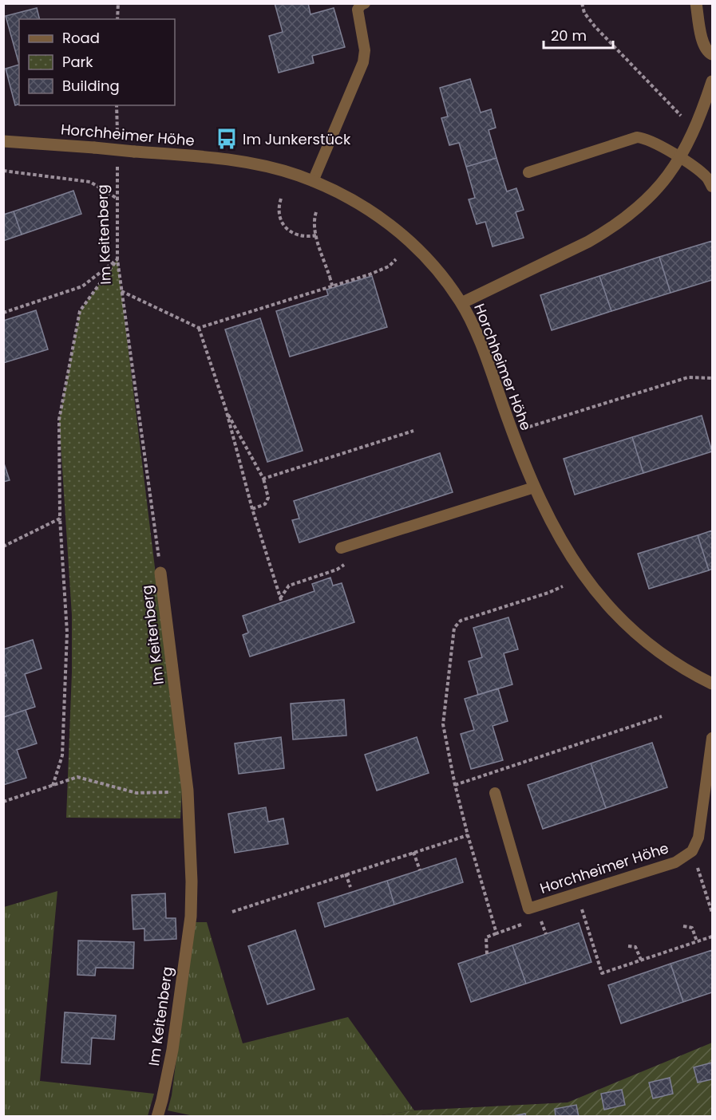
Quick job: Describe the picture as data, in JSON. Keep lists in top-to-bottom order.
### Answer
{
  "streets": {
    "street": ["Horchheimer Höhe", "Im Keitenberg"]
  },
  "places": {
    "bus stop": ["Im Junkerstück"]
  },
  "legend": ["Road", "Park", "Building"],
  "scale_bar": "20 m"
}
